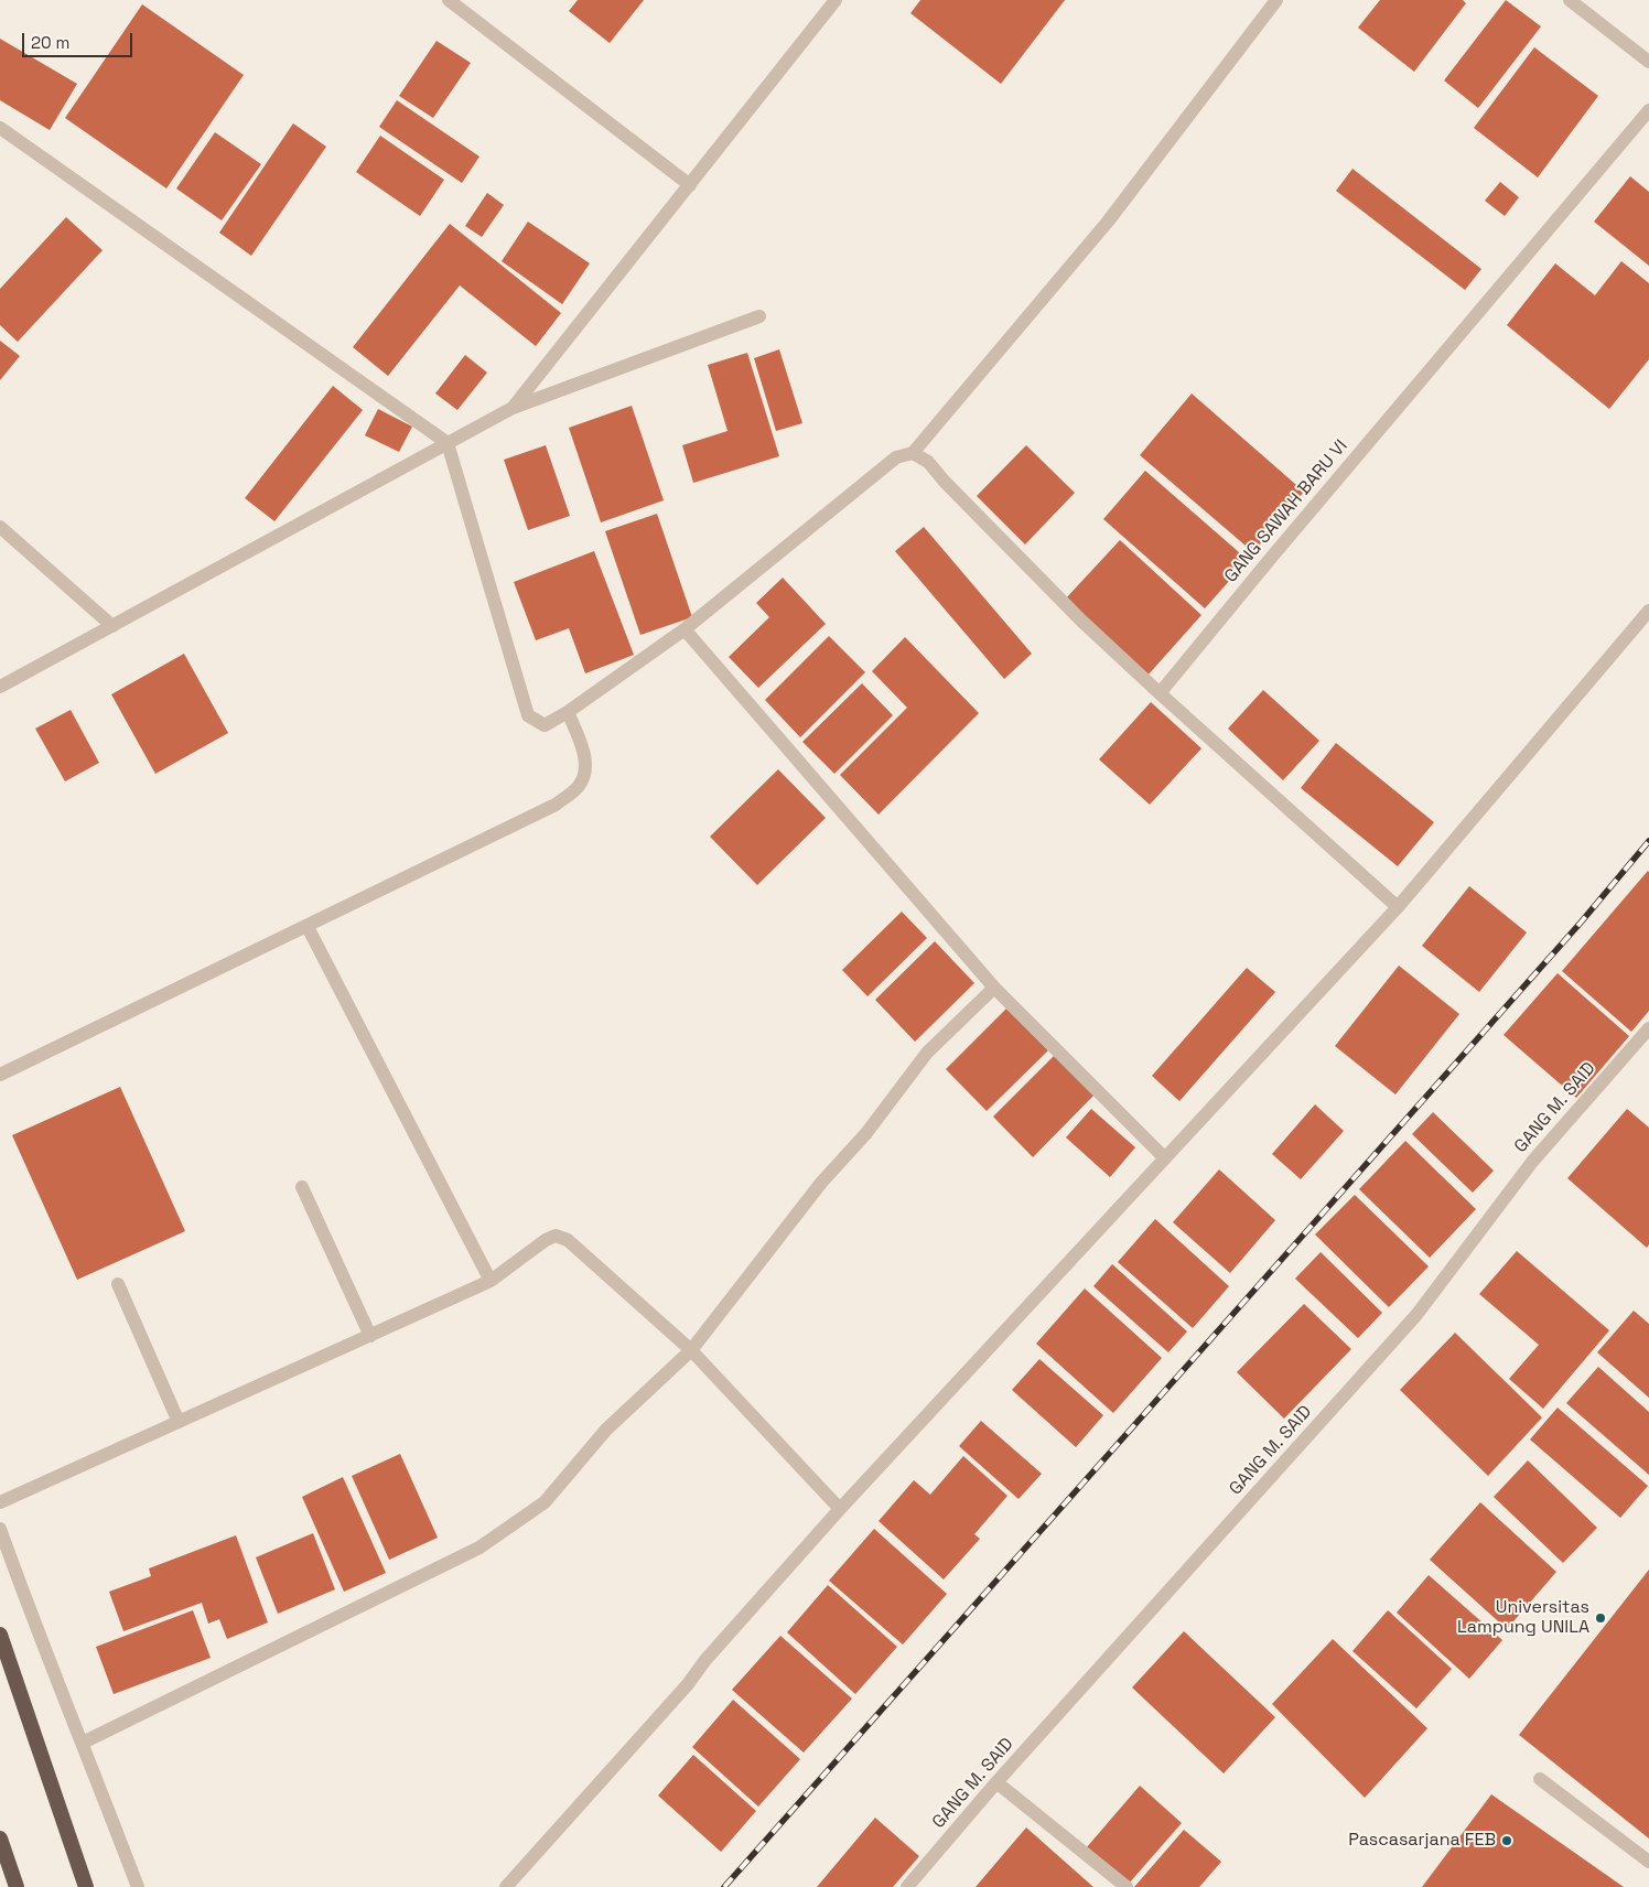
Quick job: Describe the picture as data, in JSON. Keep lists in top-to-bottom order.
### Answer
{
  "streets": {
    "street": ["GANG SAWAH BARU VI", "GANG M. SAID"]
  },
  "places": ["Universitas Lampung UNILA", "Pascasarjana FEB"],
  "scale_bar": "20 m"
}
